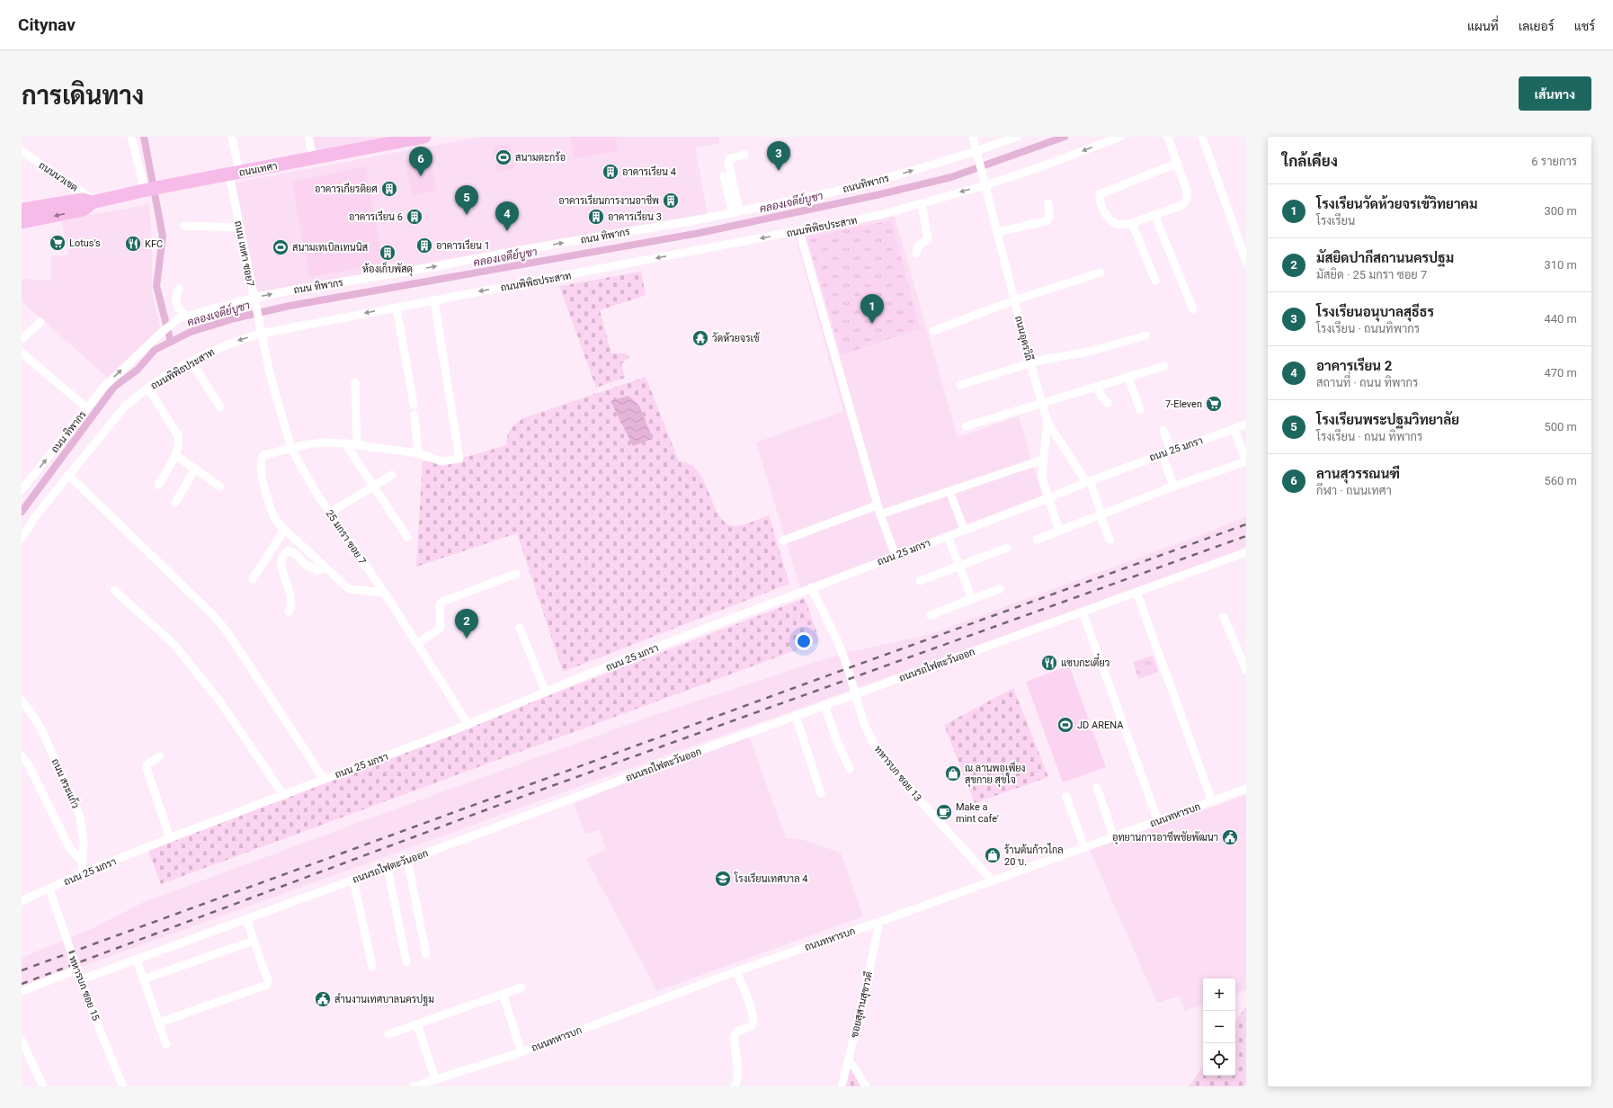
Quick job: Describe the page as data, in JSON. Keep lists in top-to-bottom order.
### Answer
{
  "streets": {
    "main road": ["ถนนเทศา"],
    "street": [
      "ถนนนวเขต",
      "ถนนทิพากร",
      "ถนนพิพิธประสาท",
      "ถนน ทิพากร",
      "ถนน เทศา ซอย7",
      "ถนนอุดรวิถี",
      "ถนน 25 มกรา",
      "25 มกรา ซอย 7",
      "ถนนรถไฟตะวันออก",
      "ทหารบก ซอย 13",
      "ถนน สระแก้ว",
      "ถนนทหารบก",
      "ทหารบก ซอย 15",
      "ซอยสุสานสุขาวดี"
    ]
  },
  "crossings": [
    ["ถนนเทศา", "ถนนนวเขต"],
    ["ถนนเทศา", "ถนน เทศา ซอย7"],
    ["ถนนทิพากร", "ถนน ทิพากร"],
    ["ถนนทิพากร", "ถนนอุดรวิถี"],
    ["ถนนพิพิธประสาท", "ถนน เทศา ซอย7"],
    ["ถนนพิพิธประสาท", "ถนนอุดรวิถี"],
    ["ถนนพิพิธประสาท", "25 มกรา ซอย 7"],
    ["ถนน ทิพากร", "ถนน เทศา ซอย7"],
    ["ถนน เทศา ซอย7", "25 มกรา ซอย 7"],
    ["ถนนอุดรวิถี", "ถนน 25 มกรา"],
    ["ถนน 25 มกรา", "25 มกรา ซอย 7"],
    ["ถนน 25 มกรา", "ทหารบก ซอย 13"],
    ["ถนน 25 มกรา", "ถนน สระแก้ว"],
    ["ถนน 25 มกรา", "ทหารบก ซอย 15"],
    ["ถนนรถไฟตะวันออก", "ทหารบก ซอย 13"],
    ["ถนนรถไฟตะวันออก", "ทหารบก ซอย 15"],
    ["ทหารบก ซอย 13", "ถนนทหารบก"],
    ["ถนนทหารบก", "ซอยสุสานสุขาวดี"]
  ],
  "one_way": ["ถนนทิพากร", "ถนนพิพิธประสาท", "ถนน ทิพากร"],
  "water": ["คลองเจดีย์บูชา"],
  "places": {
    "sports": ["สนามตะกร้อ", "สนามเทเบิลเทนนิส", "JD ARENA"],
    "building": [
      "อาคารเรียน 4",
      "อาคารเกียรติยศ",
      "อาคารเรียนการงานอาชีพ",
      "อาคารเรียน 6",
      "อาคารเรียน 3",
      "อาคารเรียน 1",
      "ห้องเก็บพัสดุ"
    ],
    "supermarket": ["Lotus's", "7-Eleven"],
    "restaurant": ["KFC", "แซบกะเตี๋ยว"],
    "temple": ["วัดห้วยจรเข้"],
    "shop": ["ณ ลานพอเพียง สุขกาย สุขใจ", "ร้านต้นก้าวไกล 20 บ."],
    "cafe": ["Make a mint cafe'"],
    "public building": ["อุทยานการอาชีพชัยพัฒนา", "สำนงานเทศบาลนครปฐม"],
    "school or university": ["โรงเรียนเทศบาล 4"]
  },
  "page": {
    "header": "Citynav",
    "nav": ["แผนที่", "เลเยอร์", "แชร์"],
    "buttons": "เส้นทาง",
    "title": "การเดินทาง",
    "heading": ["ใกล้เคียง", "6 รายการ"],
    "pins": [
      "3",
      "6",
      "5",
      "4",
      "1",
      "2"
    ],
    "list": [
      {
        "mark": "1",
        "name": "โรงเรียนวัดห้วยจรเข้วิทยาคม",
        "note": "โรงเรียน",
        "value": "300 m"
      },
      {
        "mark": "2",
        "name": "มัสยิดปากีสถานนครปฐม",
        "note": "มัสยิด · 25 มกรา ซอย 7",
        "value": "310 m"
      },
      {
        "mark": "3",
        "name": "โรงเรียนอนุบาลสุธีธร",
        "note": "โรงเรียน · ถนนทิพากร",
        "value": "440 m"
      },
      {
        "mark": "4",
        "name": "อาคารเรียน 2",
        "note": "สถานที่ · ถนน ทิพากร",
        "value": "470 m"
      },
      {
        "mark": "5",
        "name": "โรงเรียนพระปฐมวิทยาลัย",
        "note": "โรงเรียน · ถนน ทิพากร",
        "value": "500 m"
      },
      {
        "mark": "6",
        "name": "ลานสุวรรณนฑี",
        "note": "กีฬา · ถนนเทศา",
        "value": "560 m"
      }
    ],
    "map_buttons": ["+", "−"]
  }
}
